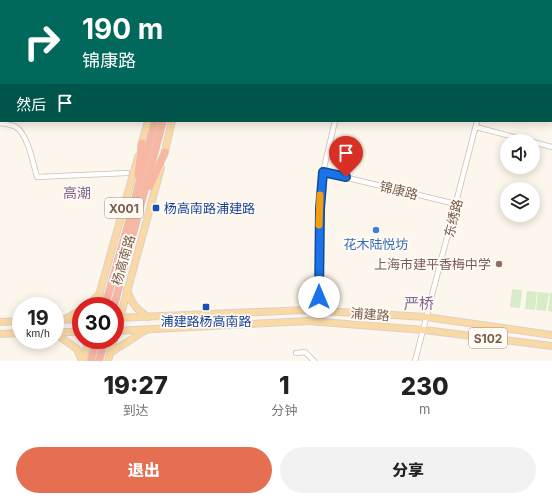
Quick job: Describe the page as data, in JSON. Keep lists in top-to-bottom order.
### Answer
{
  "streets": {
    "highway": ["X001", "杨高南路"],
    "main road": ["浦建路", "S102"],
    "street": ["锦康路", "东绣路"]
  },
  "crossings": [
    ["锦康路", "东绣路"],
    ["东绣路", "浦建路"]
  ],
  "districts": ["高潮", "严桥"],
  "places": {
    "transit": ["杨高南路浦建路", "浦建路杨高南路"],
    "other": ["花木陆悦坊", "上海市建平香梅中学"]
  },
  "page": {
    "turn": ["190 m", "锦康路"],
    "then": "然后",
    "speed": "19 km/h",
    "limit": "30",
    "eta": [
      "19:27",
      "到达",
      "1",
      "分钟",
      "230",
      "m"
    ],
    "buttons": ["退出", "分享"]
  }
}
